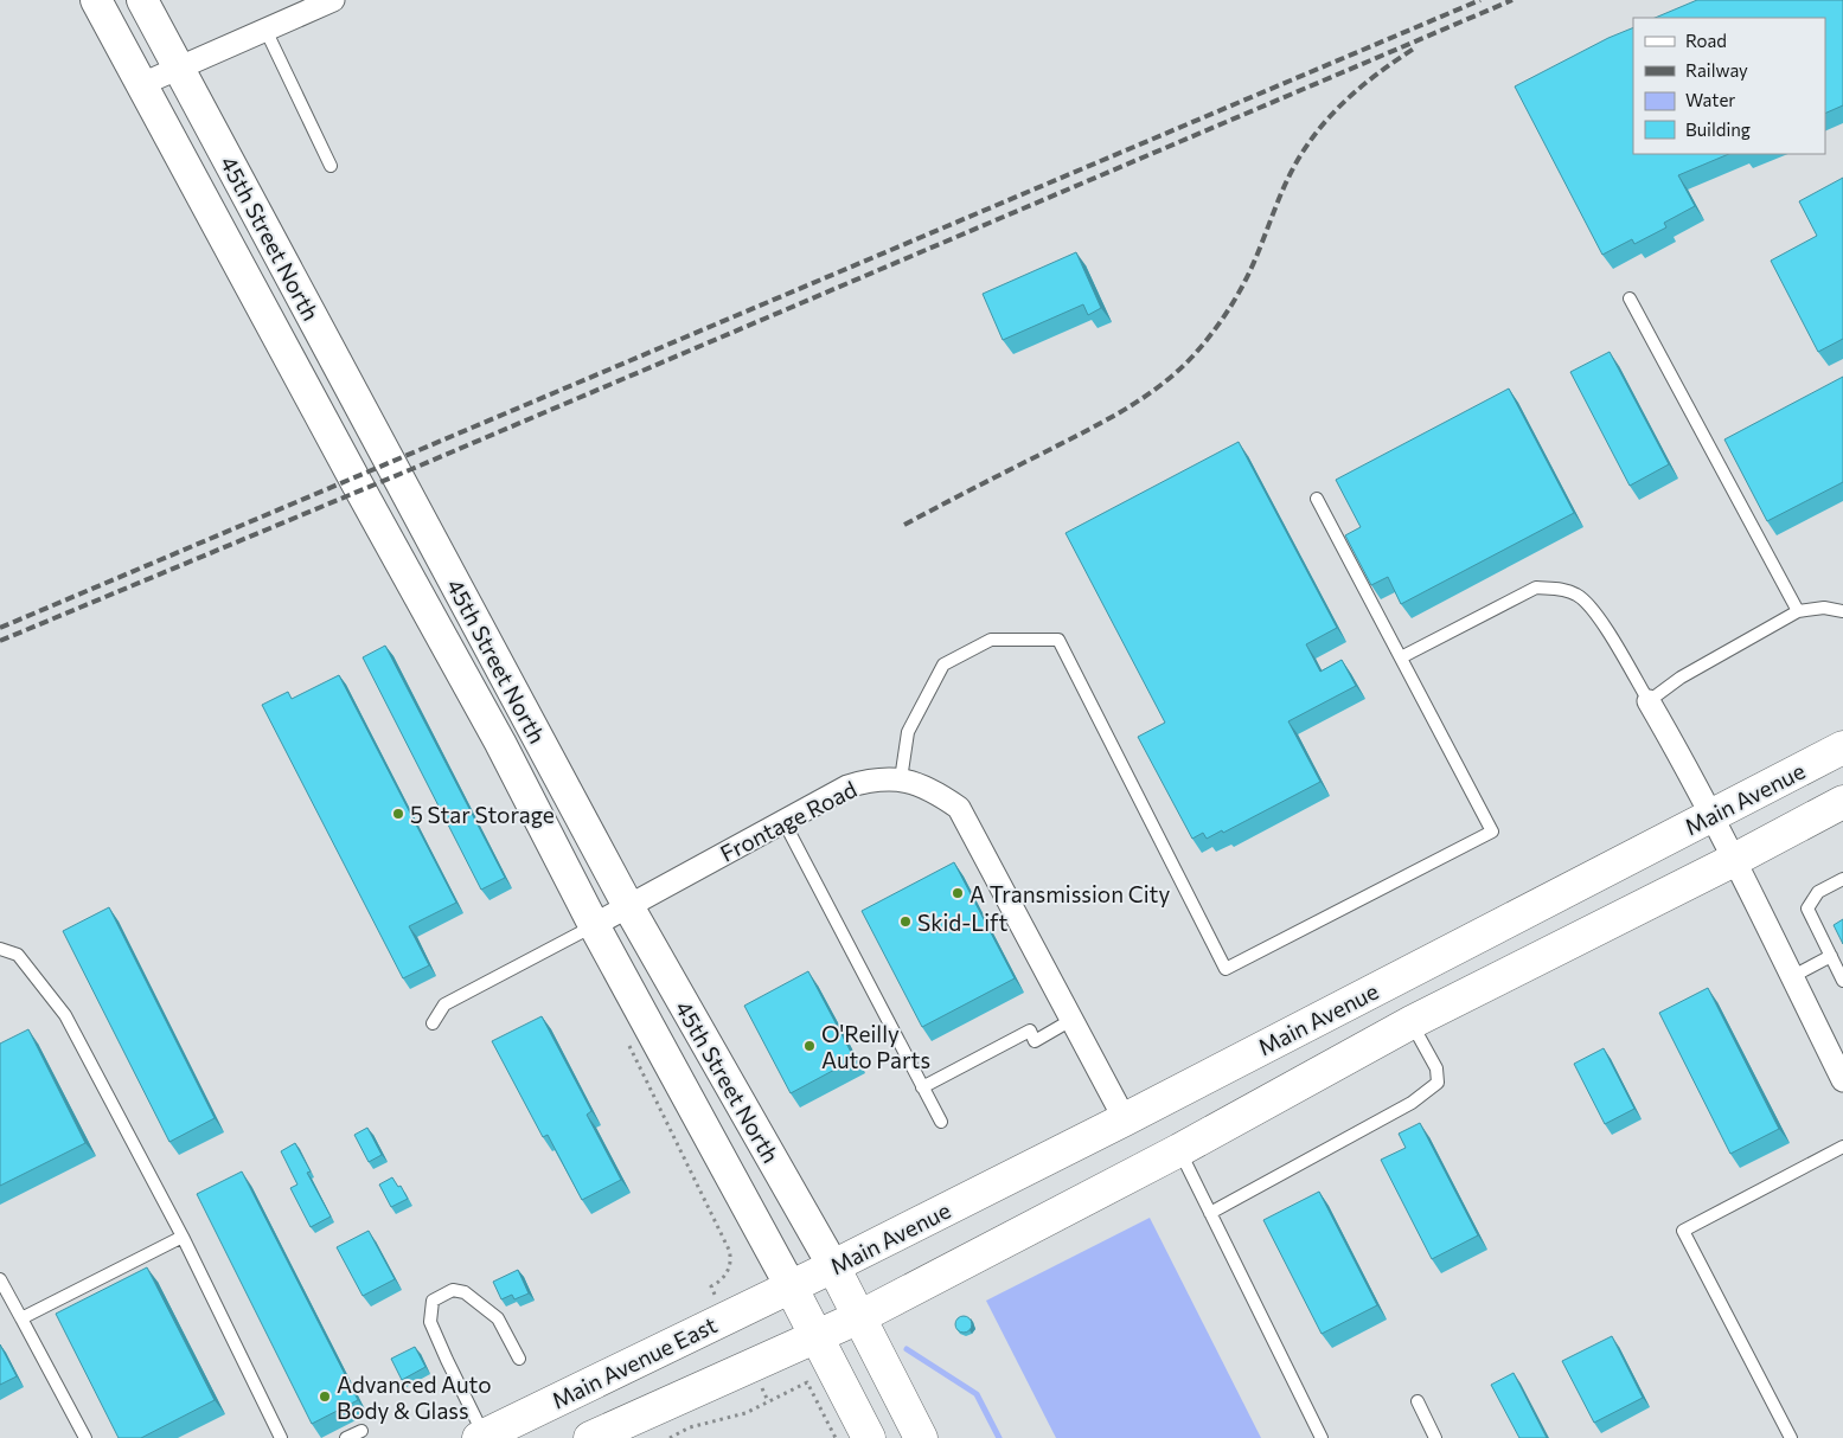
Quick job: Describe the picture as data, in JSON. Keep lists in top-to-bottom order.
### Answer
{
  "streets": {
    "main road": ["45th Street North", "Main Avenue", "Main Avenue East"],
    "street": ["Frontage Road"]
  },
  "crossings": [
    ["45th Street North", "Main Avenue"],
    ["45th Street North", "Frontage Road"],
    ["45th Street North", "Main Avenue East"],
    ["Main Avenue", "Frontage Road"],
    ["Main Avenue", "Main Avenue East"]
  ],
  "places": [
    "5 Star Storage",
    "A Transmission City",
    "Skid-Lift",
    "O'Reilly Auto Parts",
    "Advanced Auto Body & Glass"
  ],
  "legend": [
    "Road",
    "Railway",
    "Water",
    "Building"
  ]
}
